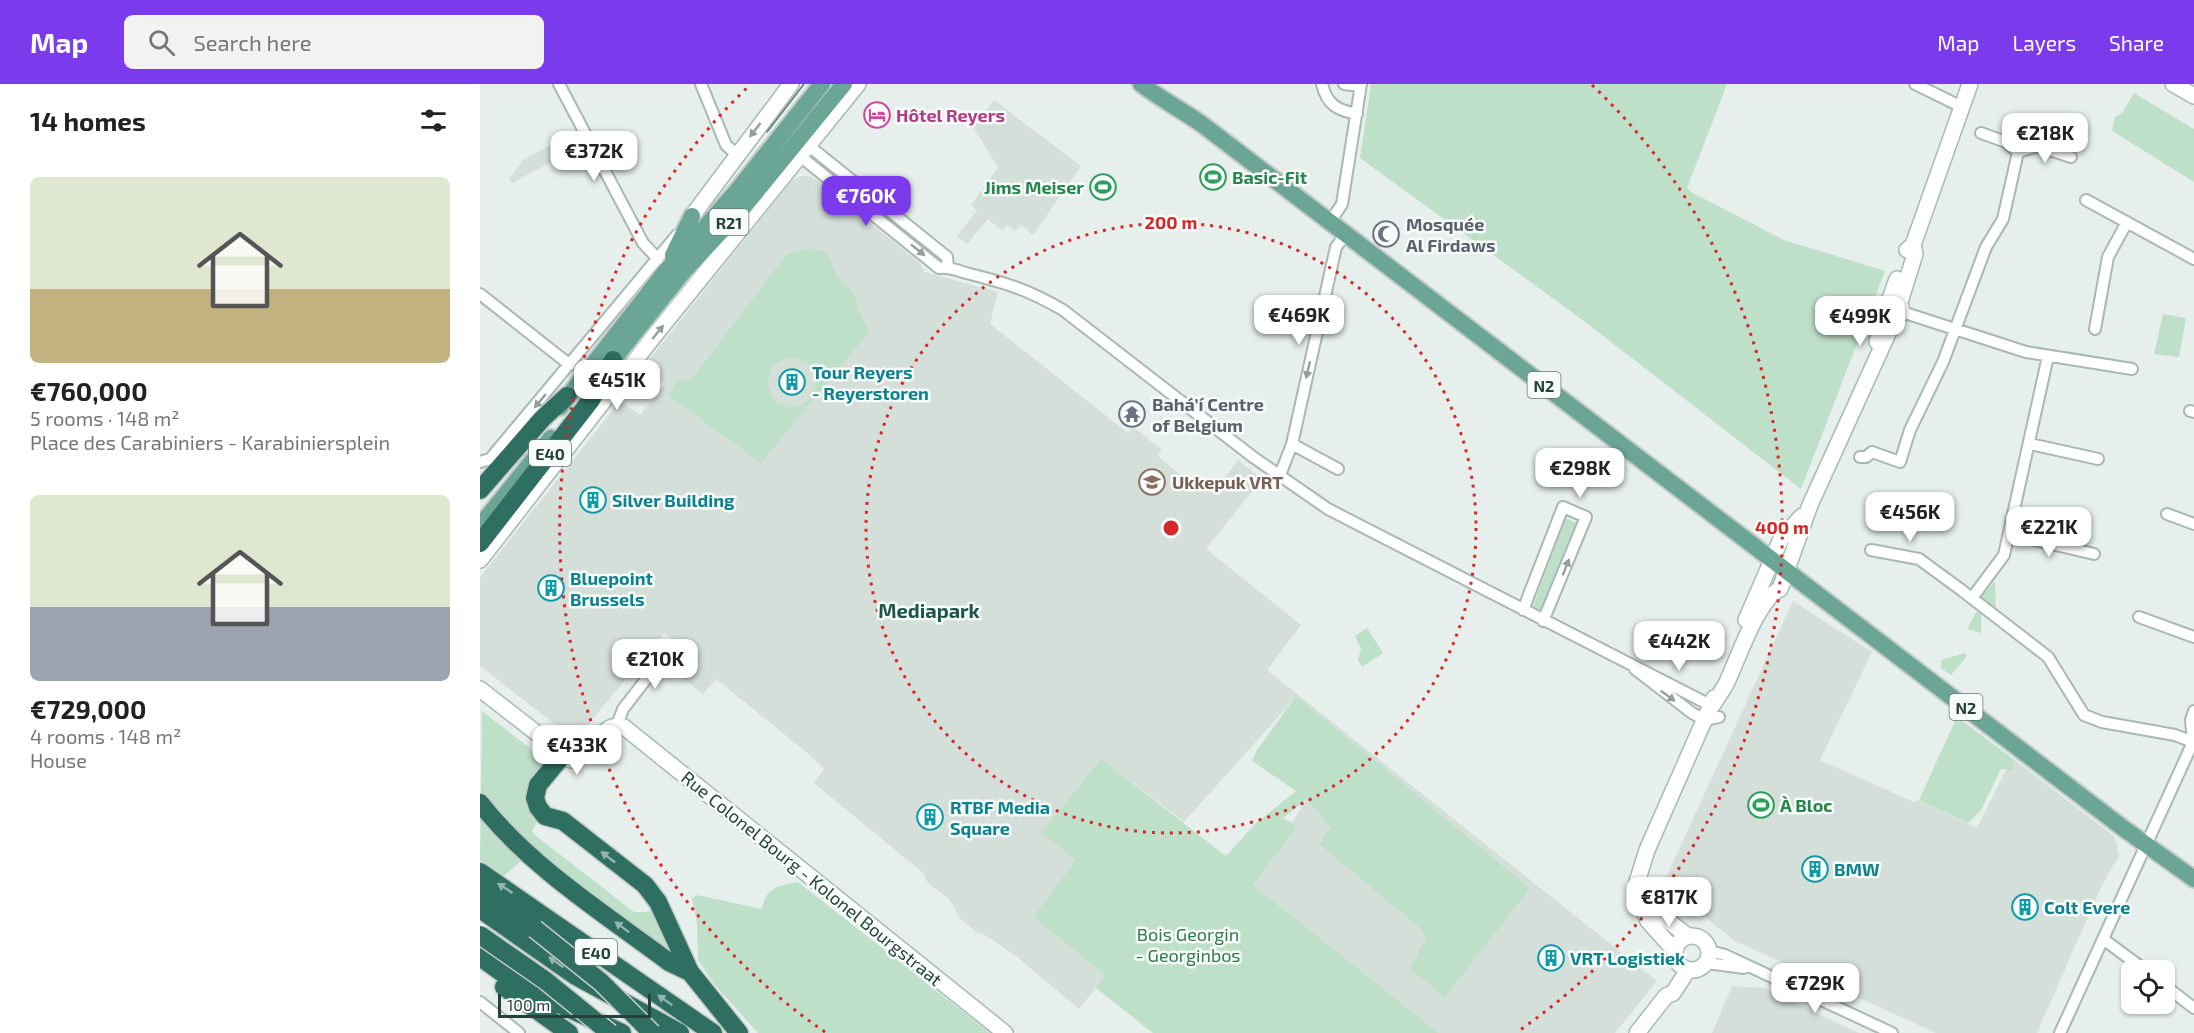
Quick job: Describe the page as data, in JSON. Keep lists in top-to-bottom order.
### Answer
{
  "streets": {
    "highway": ["E40"],
    "main road": ["R21", "N2"],
    "street": ["Rue Colonel Bourg - Kolonel Bourgstraat"]
  },
  "crossings": [
    ["R21", "E40"]
  ],
  "districts": ["Mediapark"],
  "parks": ["Bois Georgin - Georginbos"],
  "places": {
    "hotel": ["Hôtel Reyers"],
    "sports": ["Basic-Fit", "Jims Meiser", "À Bloc"],
    "mosque": ["Mosquée Al Firdaws"],
    "building": [
      "Tour Reyers - Reyerstoren",
      "Silver Building",
      "Bluepoint Brussels",
      "RTBF Media Square",
      "BMW",
      "Colt Evere",
      "VRT Logistiek"
    ],
    "temple": ["Bahá’í Centre of Belgium"],
    "school or university": ["Ukkepuk VRT"]
  },
  "scale_bar": "100 m",
  "page": {
    "header": "Map",
    "search": "Search here",
    "nav": ["Map", "Layers", "Share"],
    "heading": "14 homes",
    "price": [
      "€218K",
      "€372K",
      "€760K",
      "€469K",
      "€499K",
      "€451K",
      "€298K",
      "€456K",
      "€221K",
      "€442K",
      "€210K",
      "€433K",
      "€817K",
      "€729K"
    ],
    "list": [
      {
        "name": "€760,000",
        "note": "5 rooms · 148 m² · Place des Carabiniers - Karabiniersplein"
      },
      {
        "name": "€729,000",
        "note": "4 rooms · 148 m² · House"
      }
    ],
    "scale": "100 m"
  },
  "rings": ["200 m", "400 m"]
}
